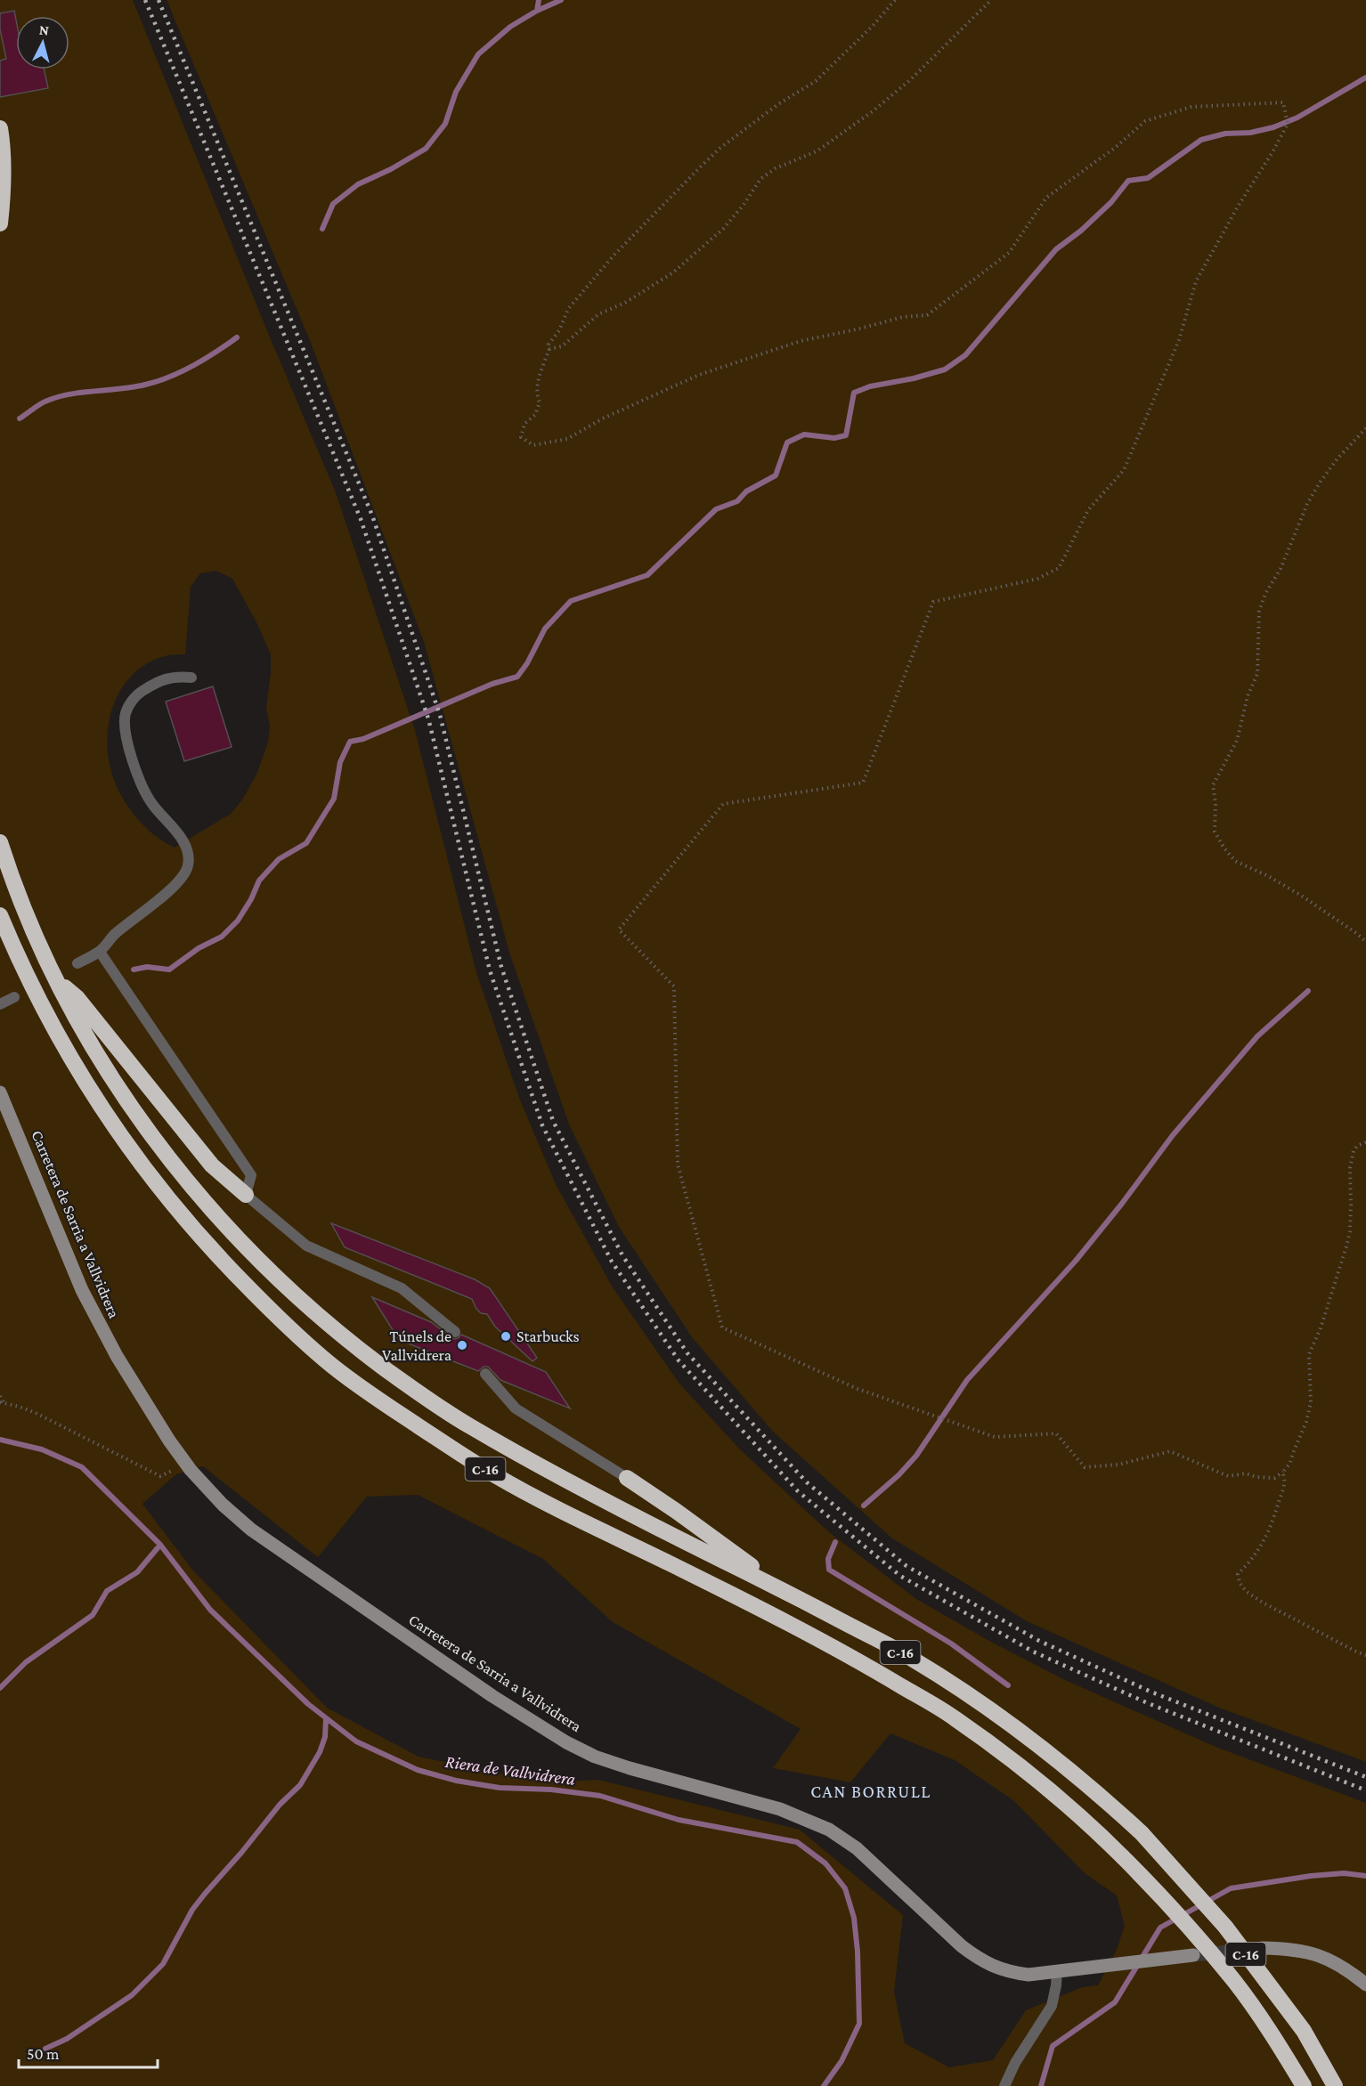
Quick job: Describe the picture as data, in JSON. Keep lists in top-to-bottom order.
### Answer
{
  "streets": {
    "highway": ["C-16"],
    "main road": ["Carretera de Sarria a Vallvidrera"]
  },
  "districts": ["CAN BORRULL"],
  "water": ["Riera de Vallvidrera"],
  "places": ["Starbucks", "Túnels de Vallvidrera"],
  "scale_bar": "50 m",
  "north": "top"
}
